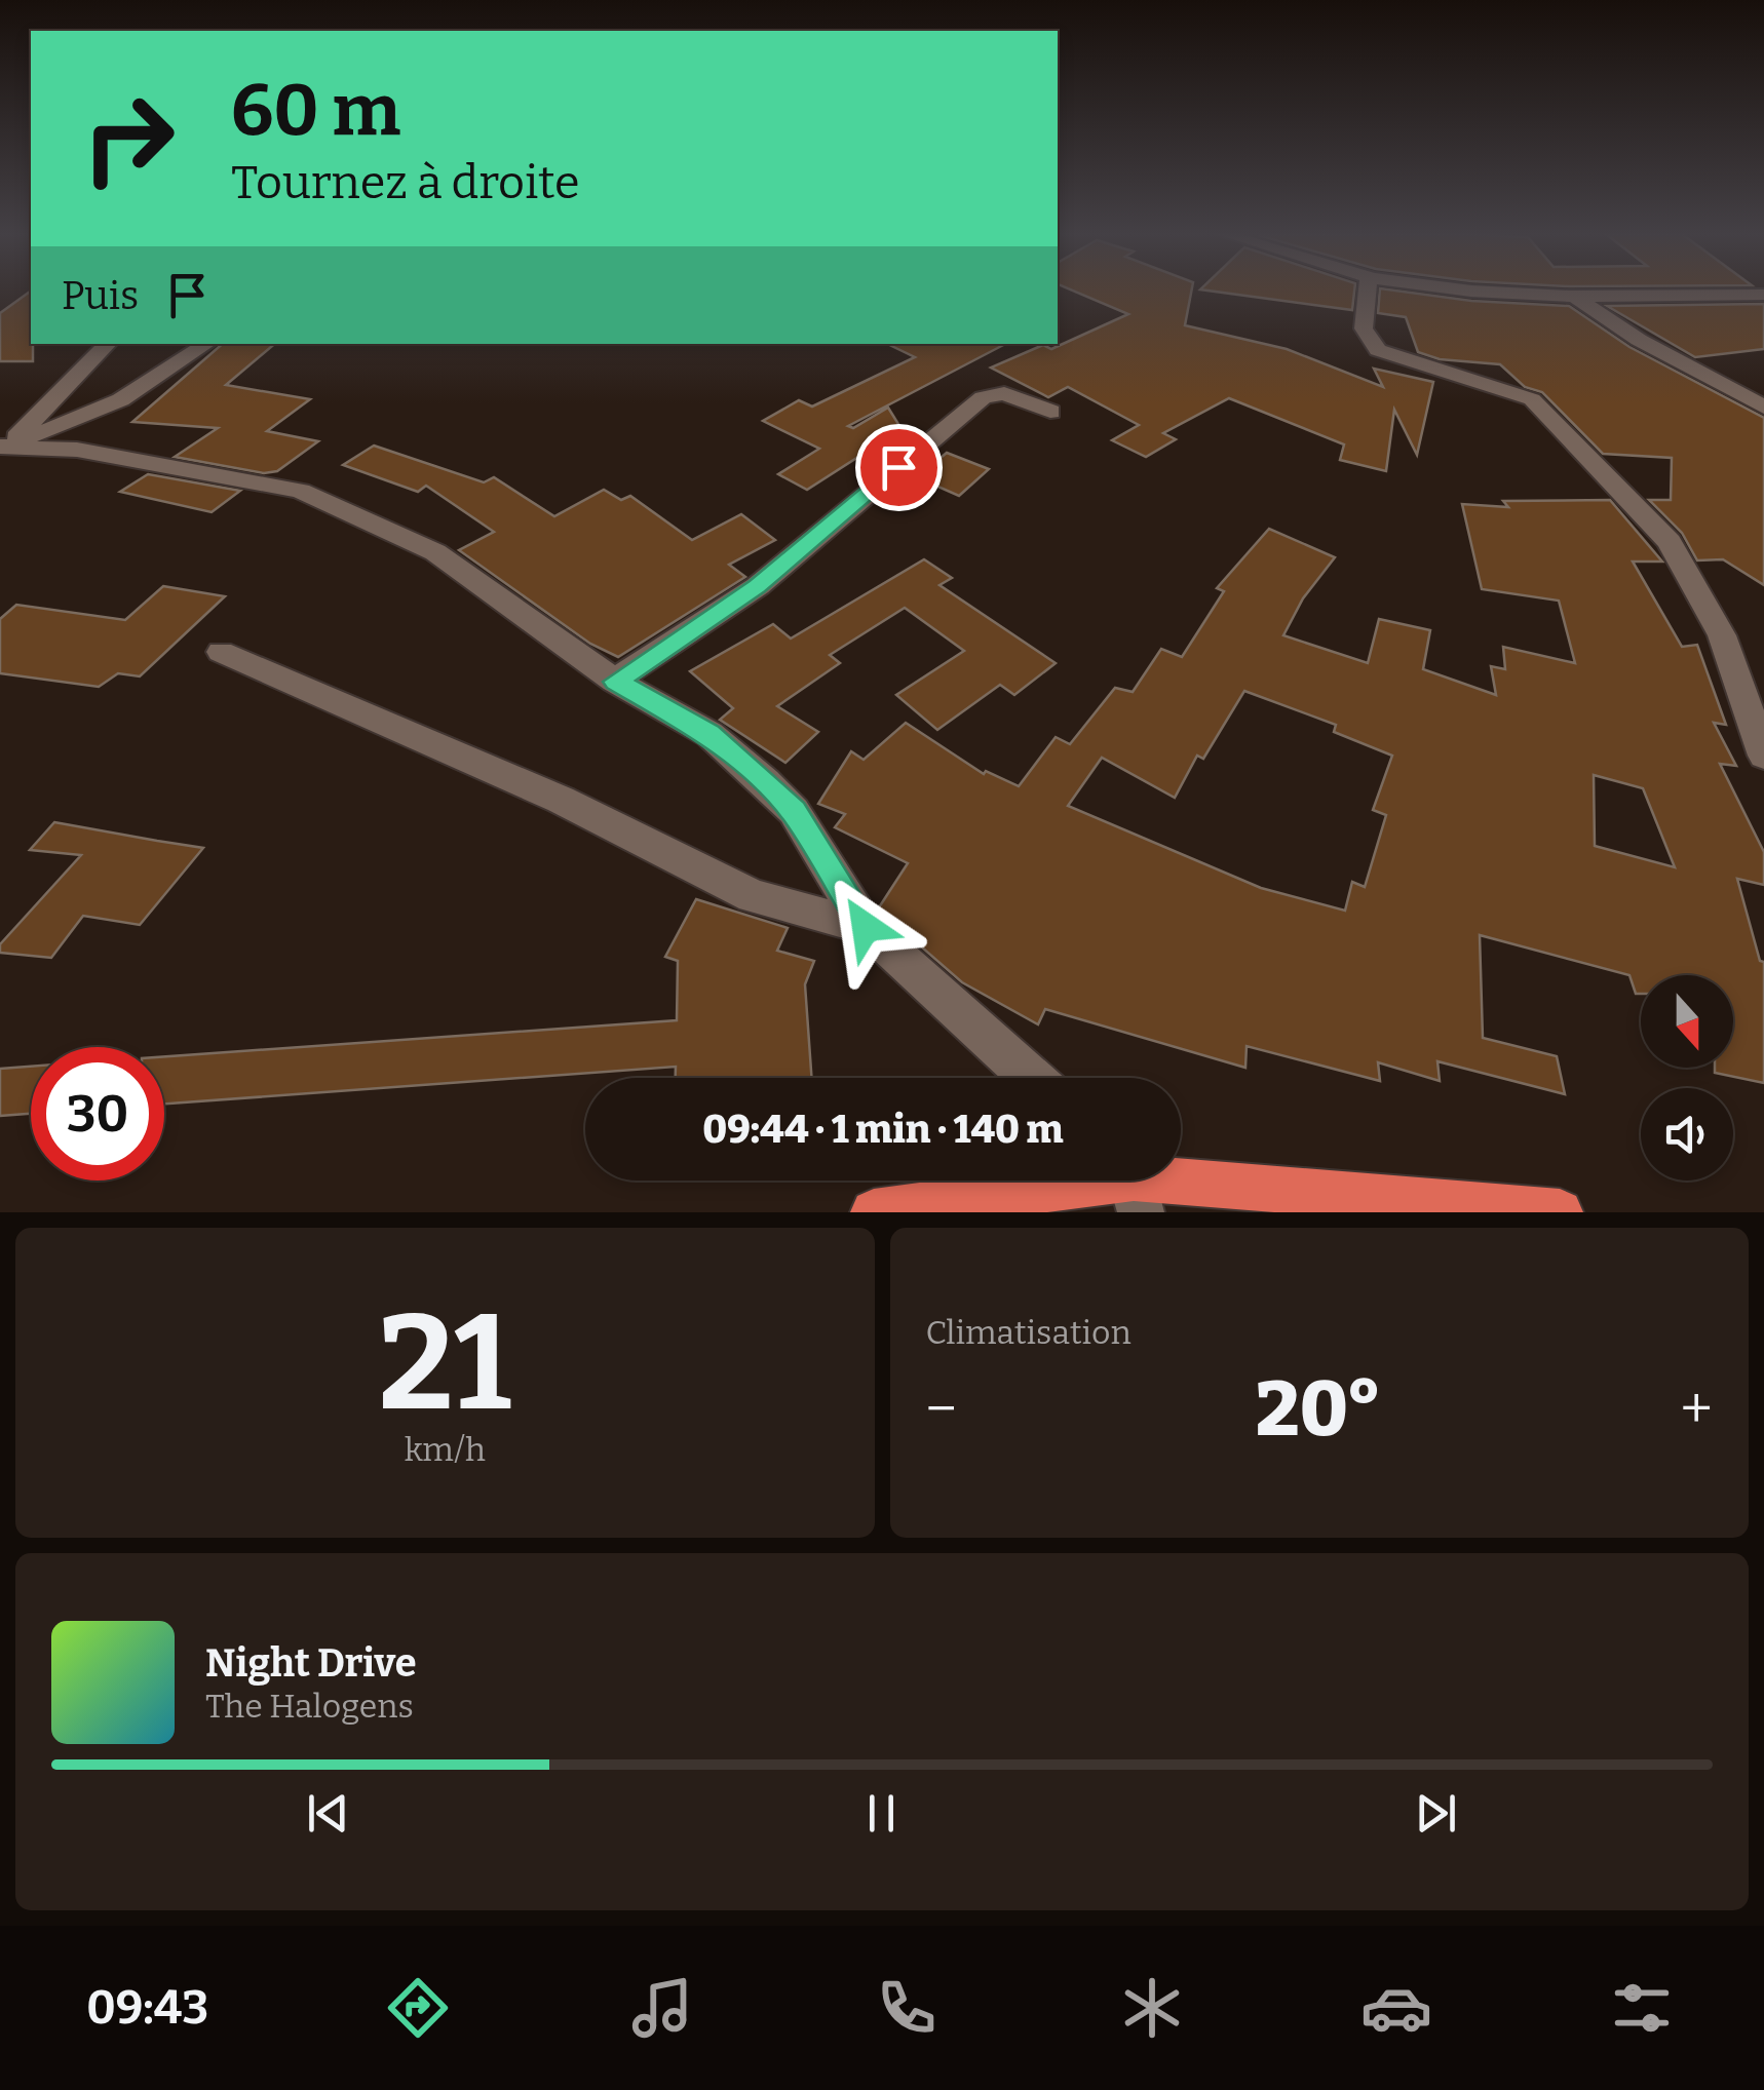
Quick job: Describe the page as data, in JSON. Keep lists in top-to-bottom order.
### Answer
{
  "north": "bottom",
  "page": {
    "turn": ["60 m", "Tournez à droite"],
    "then": "Puis",
    "limit": "30",
    "trip": "09:44 · 1 min · 140 m",
    "tile": [
      ["21", "km/h"],
      "Climatisation"
    ],
    "heat": ["−", "20°", "+"],
    "song": ["Night Drive", "The Halogens"],
    "tabs": "09:43"
  }
}
